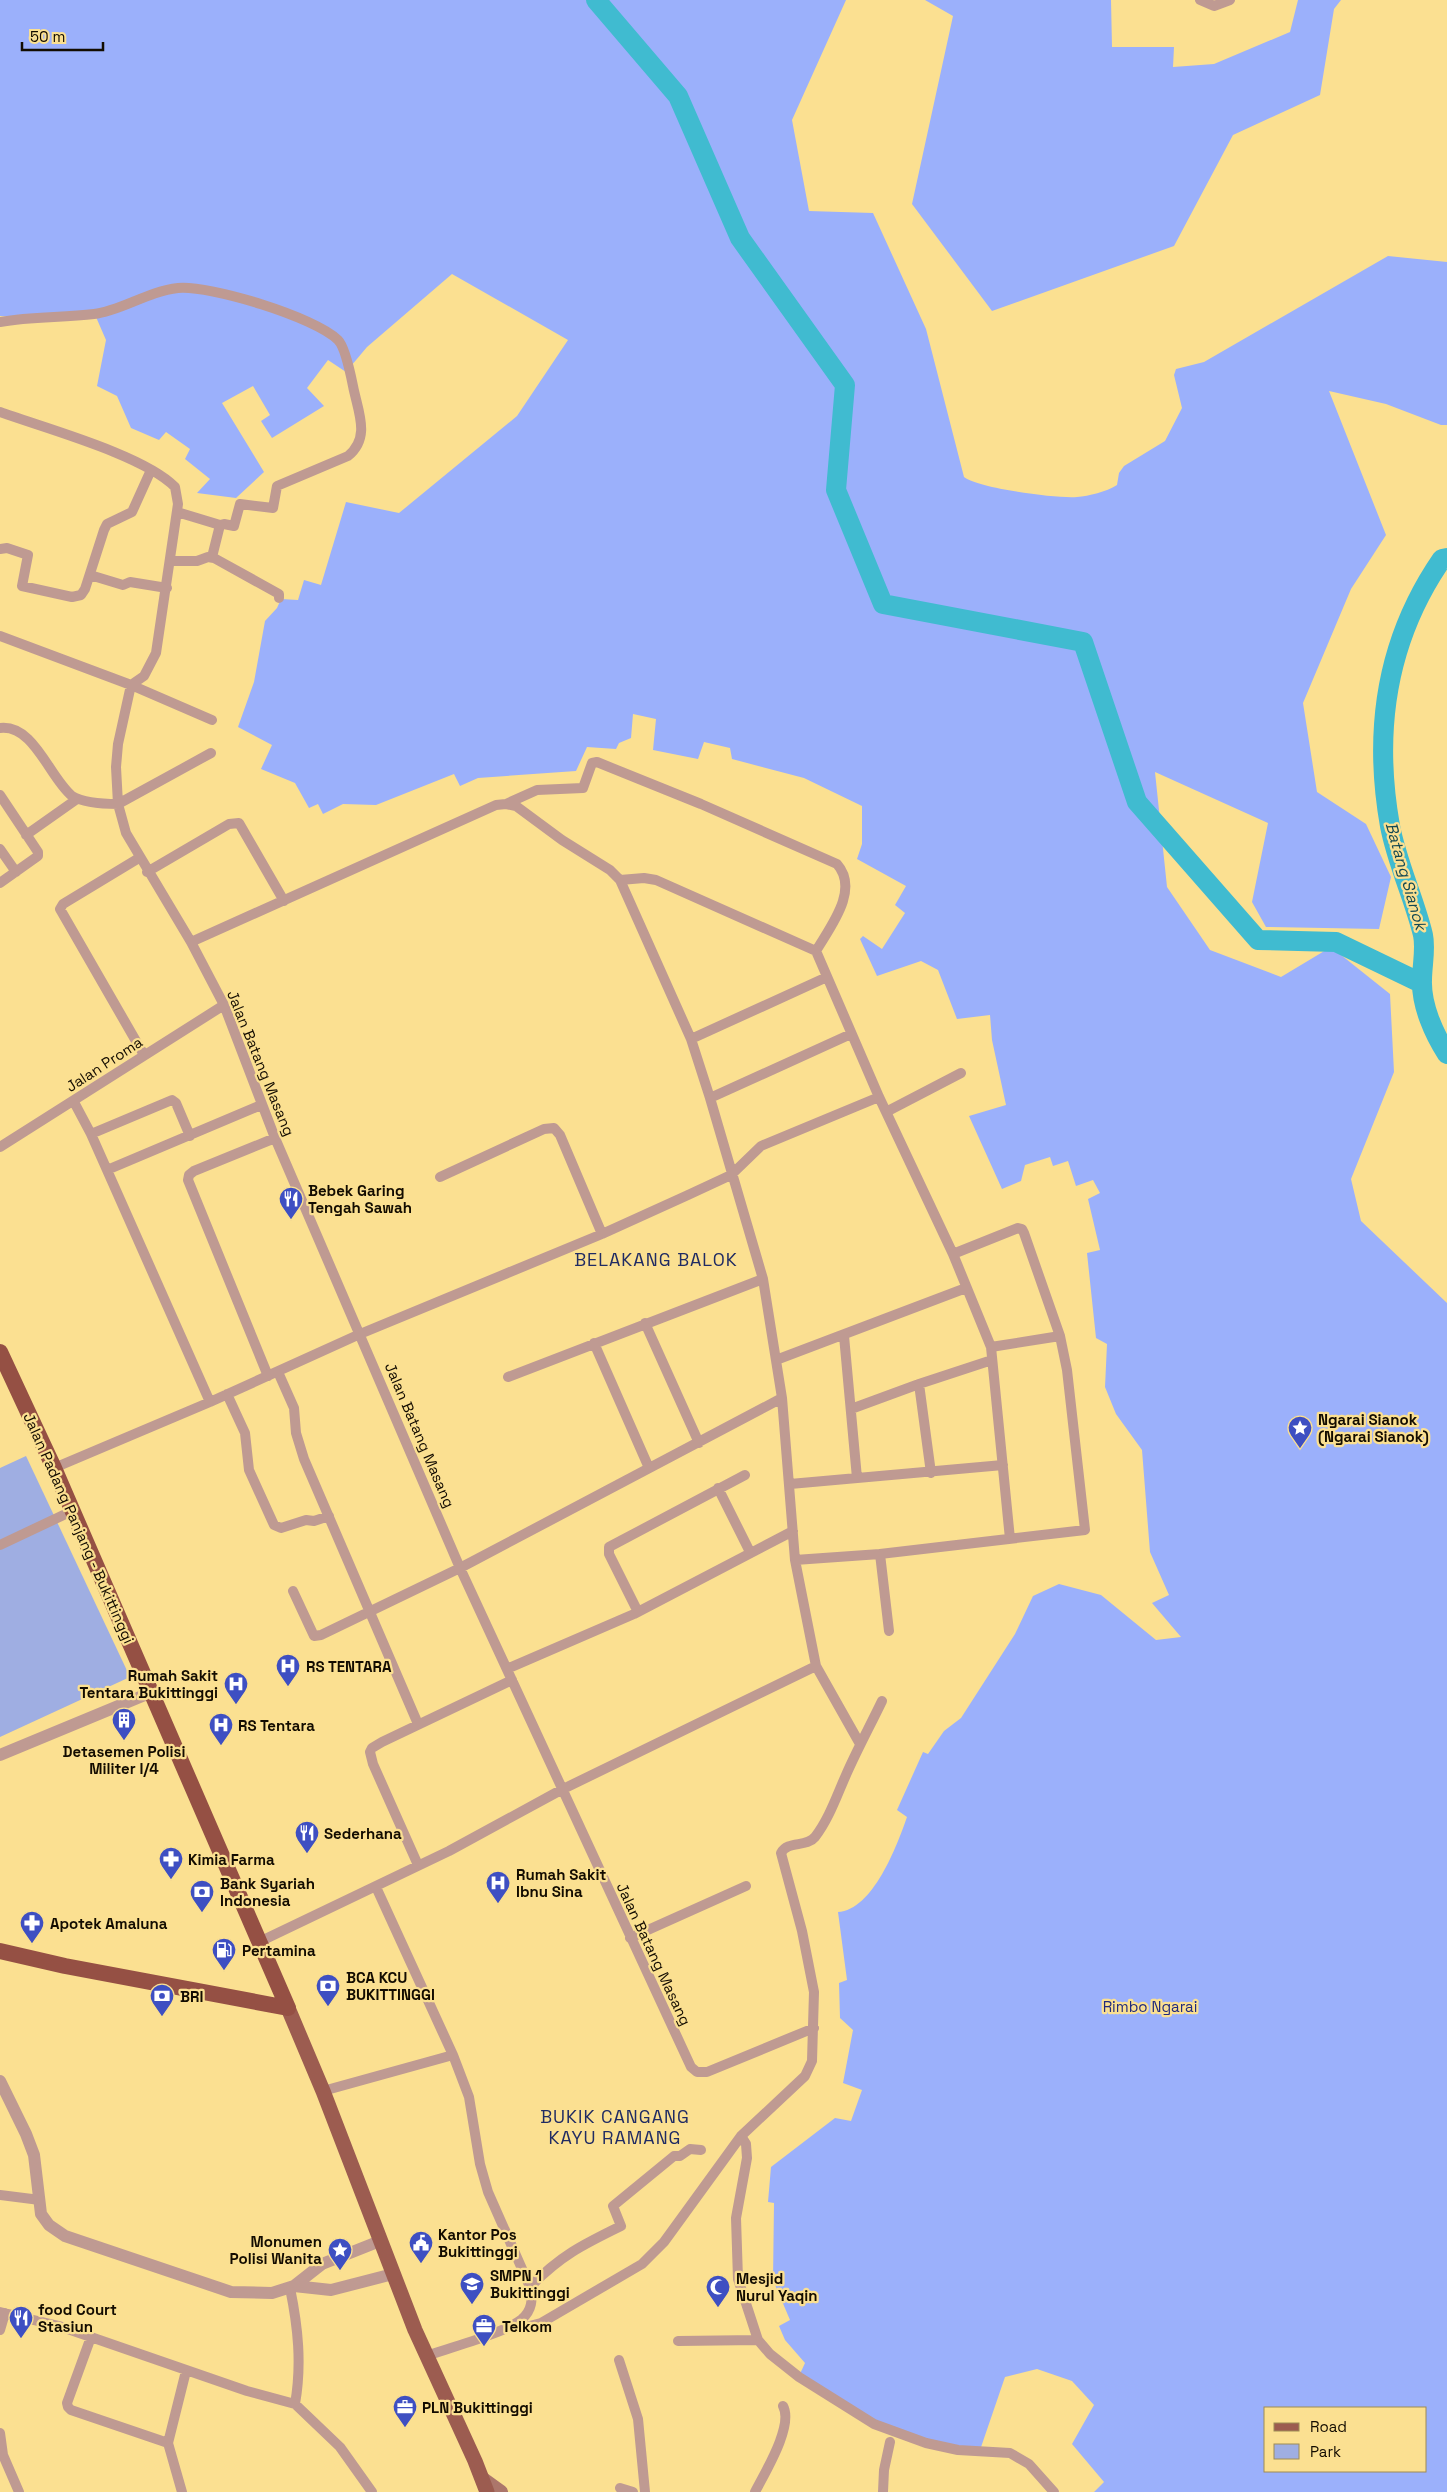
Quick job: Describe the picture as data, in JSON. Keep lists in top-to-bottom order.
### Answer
{
  "streets": {
    "highway": ["Jalan Padang Panjang - Bukittinggi"],
    "street": ["Jalan Batang Masang", "Jalan Proma"]
  },
  "crossings": [
    ["Jalan Batang Masang", "Jalan Proma"]
  ],
  "districts": ["BELAKANG BALOK", "BUKIK CANGANG KAYU RAMANG"],
  "water": ["Batang Sianok"],
  "parks": ["Rimbo Ngarai"],
  "places": {
    "restaurant": ["Bebek Garing Tengah Sawah", "Sederhana", "food Court Stasiun"],
    "place": ["Ngarai Sianok (Ngarai Sianok)", "Monumen Polisi Wanita"],
    "hospital": [
      "RS TENTARA",
      "Rumah Sakit Tentara Bukittinggi",
      "RS Tentara",
      "Rumah Sakit Ibnu Sina"
    ],
    "building": ["Detasemen Polisi Militer I/4"],
    "pharmacy": ["Kimia Farma", "Apotek Amaluna"],
    "bank": ["Bank Syariah Indonesia", "BCA KCU BUKITTINGGI", "BRI"],
    "fuel station": ["Pertamina"],
    "public building": ["Kantor Pos Bukittinggi"],
    "school or university": ["SMPN 1 Bukittinggi"],
    "mosque": ["Mesjid Nurul Yaqin"],
    "office": ["Telkom", "PLN Bukittinggi"]
  },
  "legend": ["Road", "Park"],
  "scale_bar": "50 m"
}
